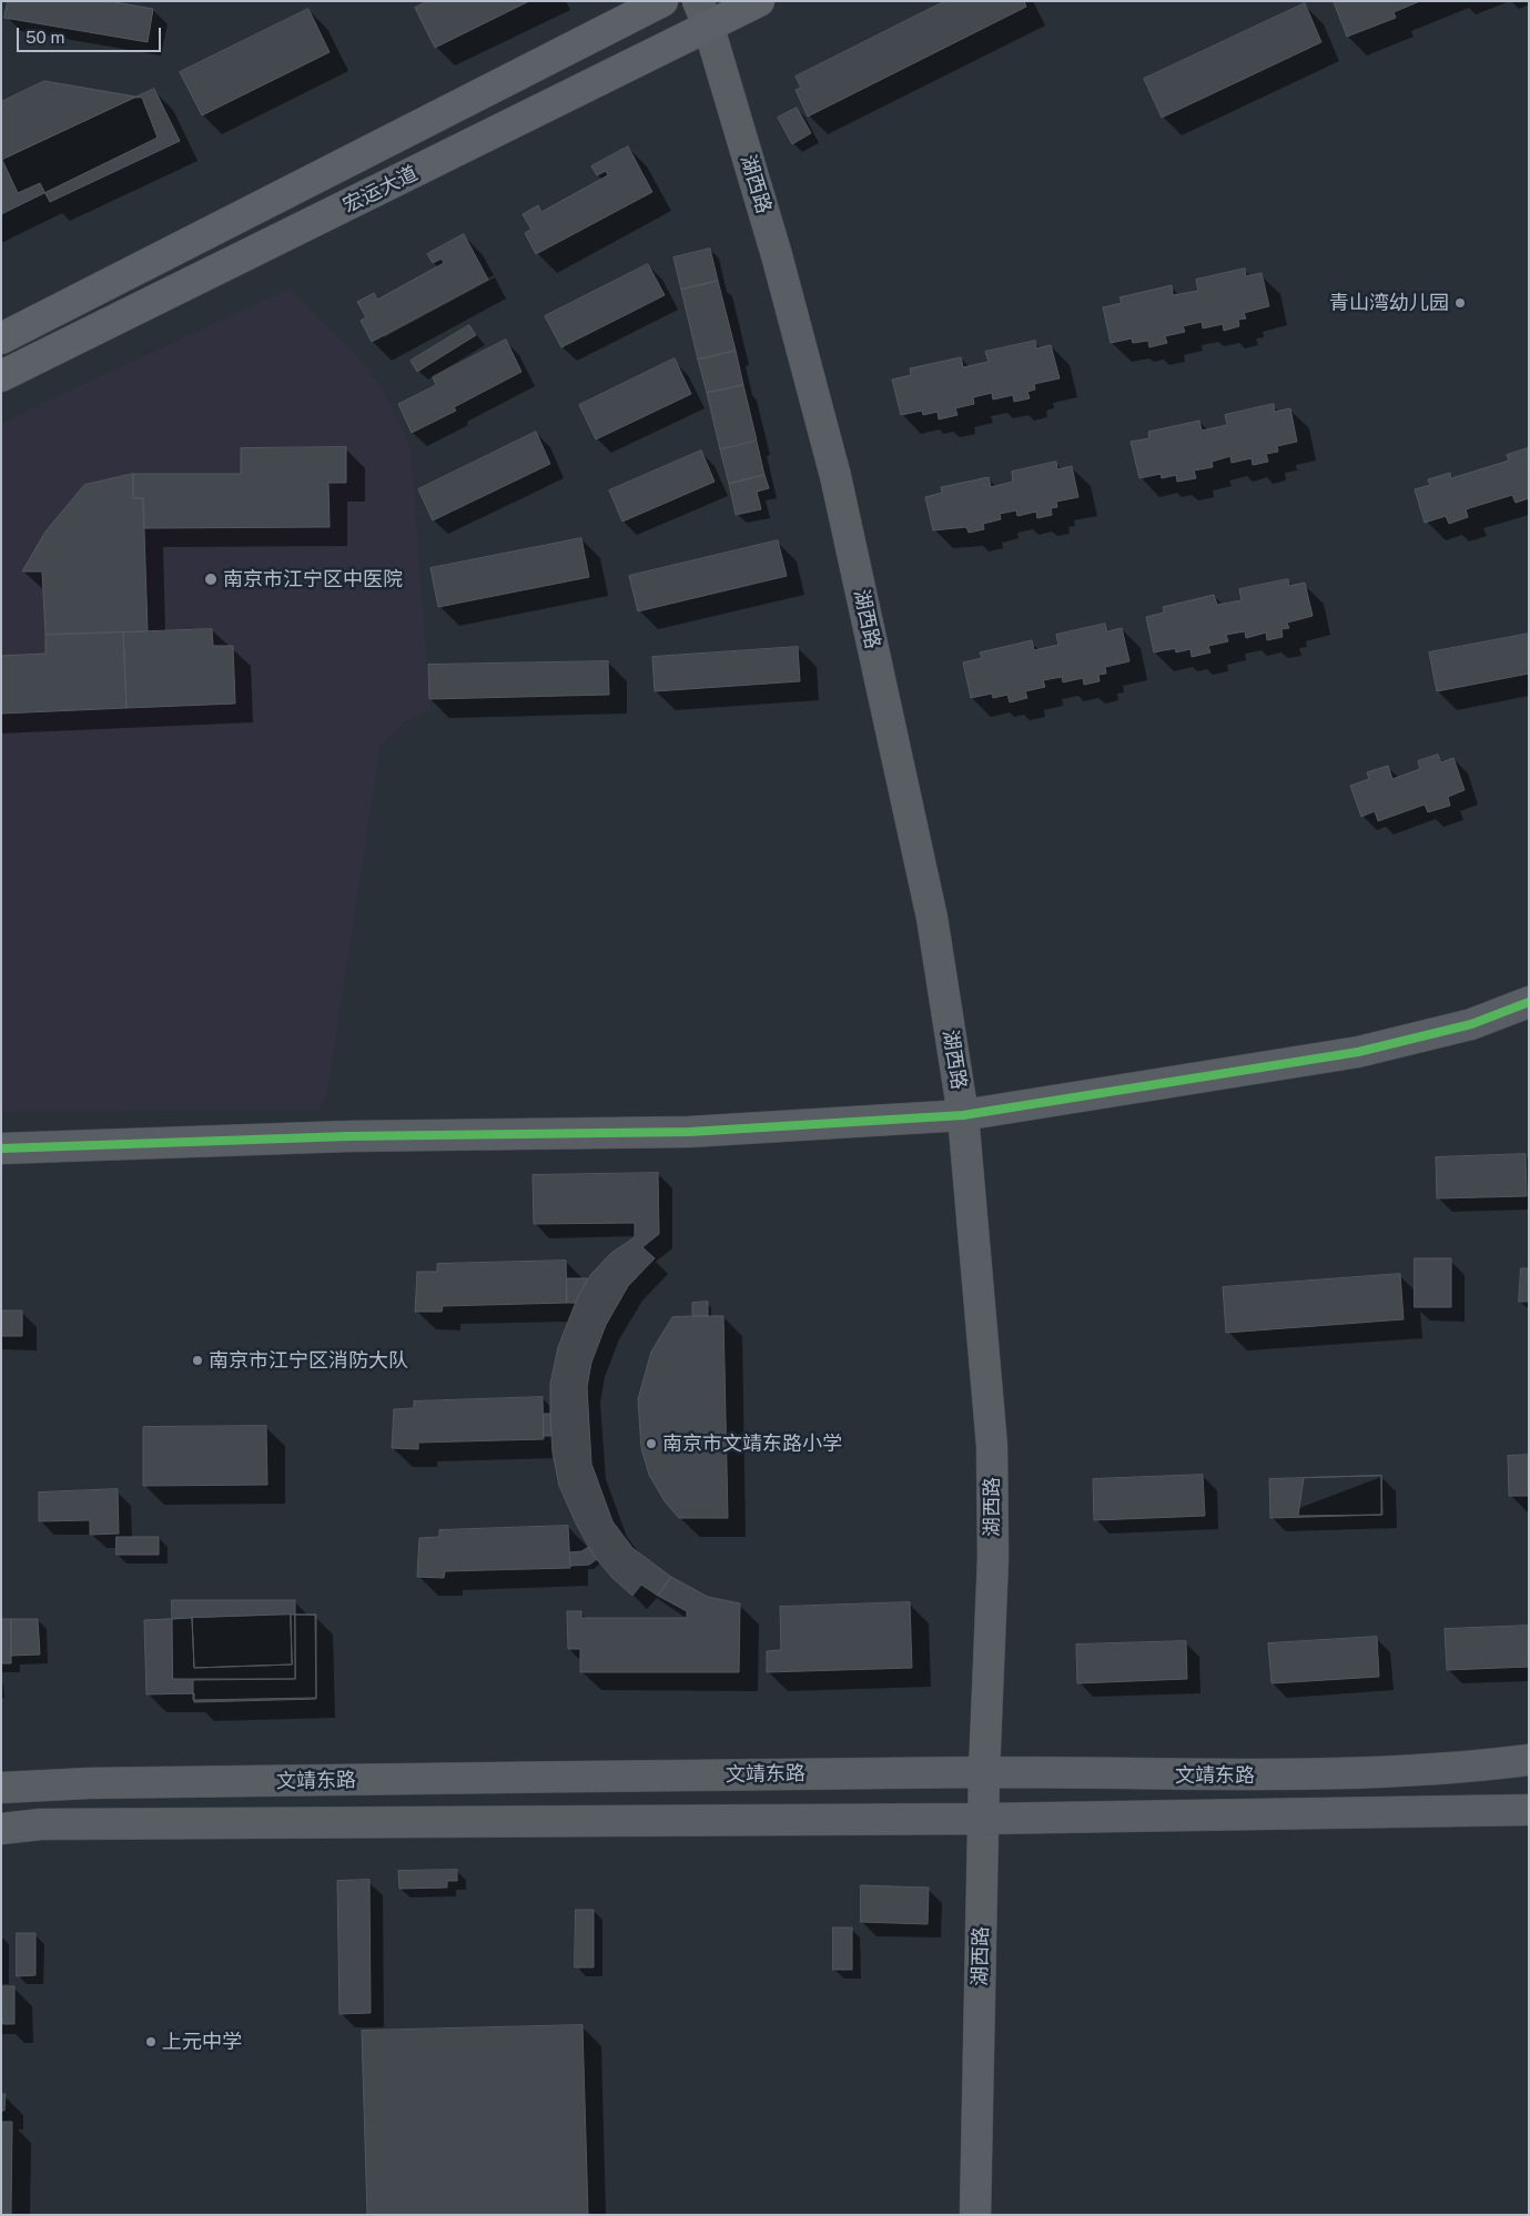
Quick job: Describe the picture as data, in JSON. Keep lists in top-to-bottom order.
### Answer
{
  "streets": {
    "main road": ["湖西路", "宏运大道", "文靖东路"]
  },
  "crossings": [
    ["湖西路", "宏运大道"],
    ["湖西路", "文靖东路"]
  ],
  "places": [
    "青山湾幼儿园",
    "南京市江宁区中医院",
    "南京市江宁区消防大队",
    "南京市文靖东路小学",
    "上元中学"
  ],
  "scale_bar": "50 m"
}
